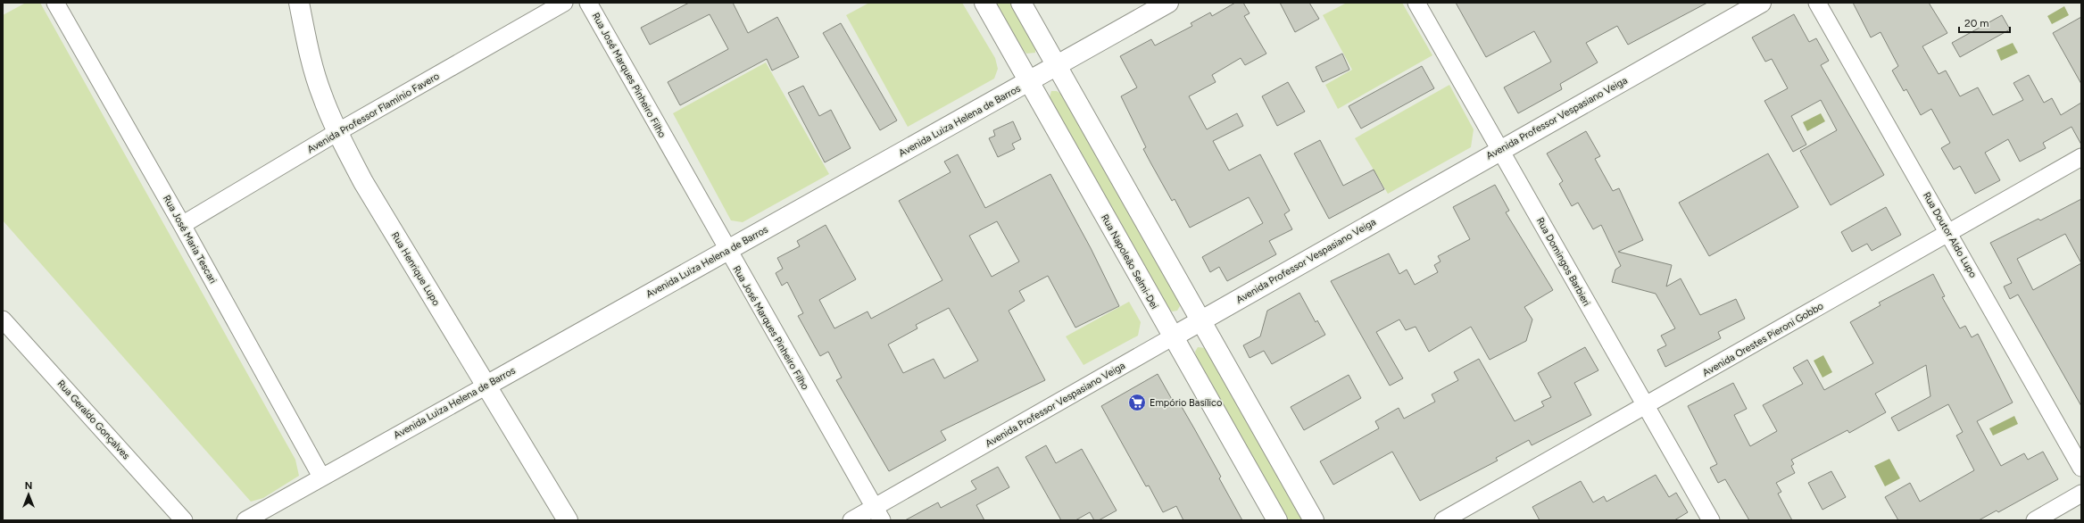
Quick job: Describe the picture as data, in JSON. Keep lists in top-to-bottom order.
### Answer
{
  "streets": {
    "street": [
      "Rua José Marques Pinheiro Filho",
      "Avenida Professor Flamínio Favero",
      "Avenida Professor Vespasiano Veiga",
      "Avenida Luiza Helena de Barros",
      "Rua Doutor Aldo Lupo",
      "Rua José Maria Tescari",
      "Rua Napoleão Selmi-Dei",
      "Rua Domingos Barbieri",
      "Rua Henrique Lupo",
      "Avenida Orestes Pieroni Gobbo",
      "Rua Geraldo Gonçalves"
    ]
  },
  "crossings": [
    ["Rua José Marques Pinheiro Filho", "Avenida Professor Vespasiano Veiga"],
    ["Rua José Marques Pinheiro Filho", "Avenida Luiza Helena de Barros"],
    ["Avenida Professor Flamínio Favero", "Rua José Maria Tescari"],
    ["Avenida Professor Flamínio Favero", "Rua Henrique Lupo"],
    ["Avenida Professor Vespasiano Veiga", "Rua Napoleão Selmi-Dei"],
    ["Avenida Professor Vespasiano Veiga", "Rua Domingos Barbieri"],
    ["Avenida Luiza Helena de Barros", "Rua José Maria Tescari"],
    ["Avenida Luiza Helena de Barros", "Rua Napoleão Selmi-Dei"],
    ["Avenida Luiza Helena de Barros", "Rua Henrique Lupo"],
    ["Rua Doutor Aldo Lupo", "Avenida Orestes Pieroni Gobbo"],
    ["Rua Domingos Barbieri", "Avenida Orestes Pieroni Gobbo"]
  ],
  "places": {
    "supermarket": ["Empório Basílico"]
  },
  "scale_bar": "20 m",
  "north": "top"
}
